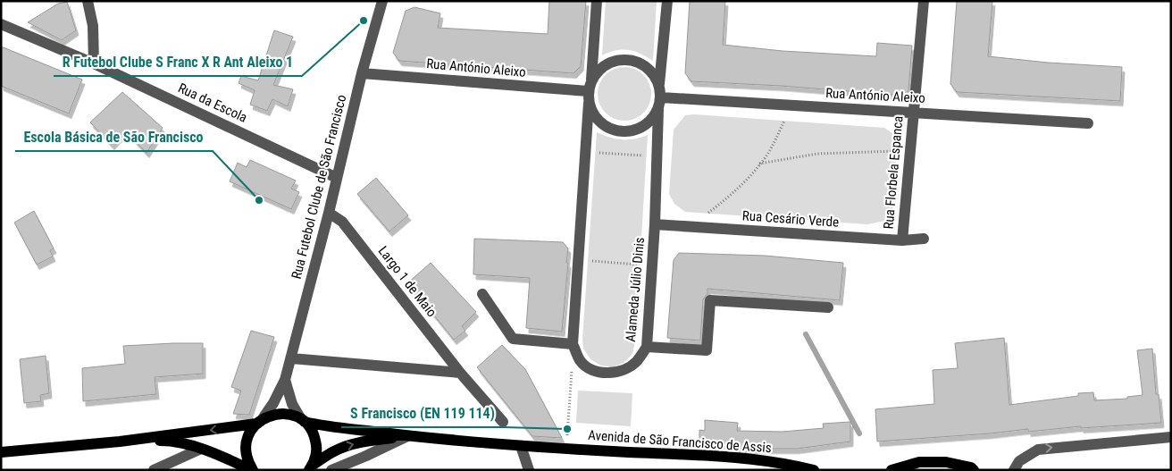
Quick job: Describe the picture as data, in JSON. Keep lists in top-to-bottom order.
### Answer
{
  "streets": {
    "main road": ["Avenida de São Francisco de Assis"],
    "street": [
      "Rua António Aleixo",
      "Rua da Escola",
      "Rua Florbela Espanca",
      "Rua Futebol Clube de São Francisco",
      "Rua Cesário Verde",
      "Largo 1 de Maio",
      "Alameda Júlio Dinis"
    ]
  },
  "crossings": [
    ["Rua António Aleixo", "Rua Florbela Espanca"],
    ["Rua António Aleixo", "Rua Futebol Clube de São Francisco"],
    ["Rua António Aleixo", "Alameda Júlio Dinis"],
    ["Rua da Escola", "Rua Futebol Clube de São Francisco"],
    ["Rua Florbela Espanca", "Rua Cesário Verde"],
    ["Rua Futebol Clube de São Francisco", "Largo 1 de Maio"],
    ["Rua Futebol Clube de São Francisco", "Avenida de São Francisco de Assis"],
    ["Rua Cesário Verde", "Alameda Júlio Dinis"]
  ],
  "places": ["R Futebol Clube S Franc X R Ant Aleixo 1", "Escola Básica de São Francisco", "S Francisco (EN 119 114)"]
}
